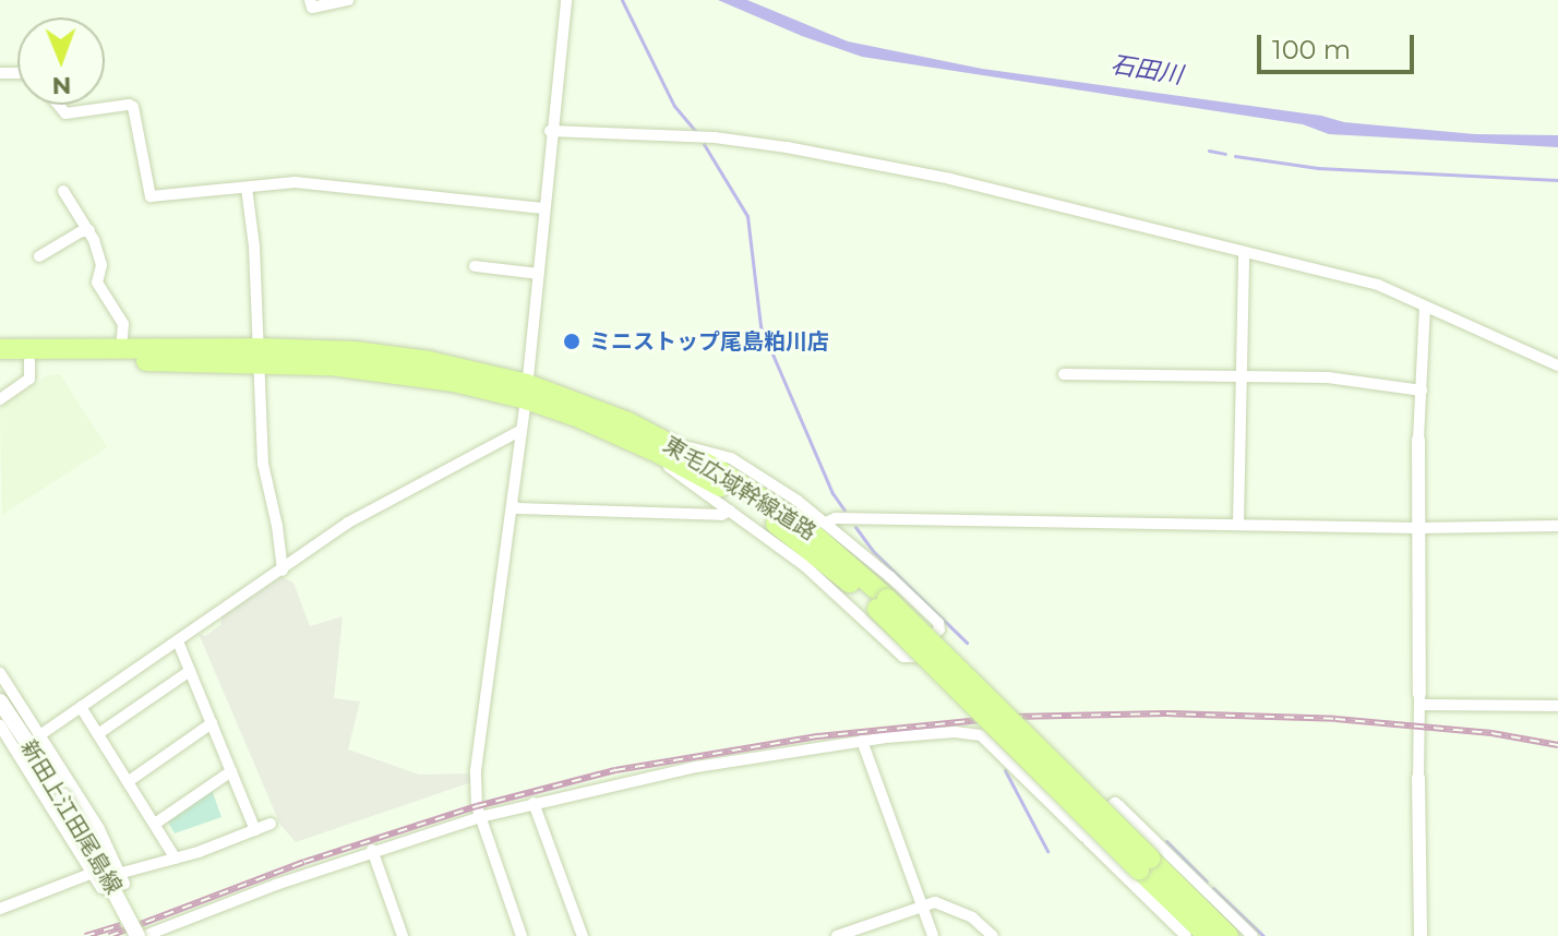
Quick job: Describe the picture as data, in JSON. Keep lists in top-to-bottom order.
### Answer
{
  "streets": {
    "highway": ["東毛広域幹線道路"],
    "main road": ["新田上江田尾島線"]
  },
  "water": ["石田川"],
  "places": ["ミニストップ尾島粕川店"],
  "scale_bar": "100 m",
  "north": "bottom"
}
